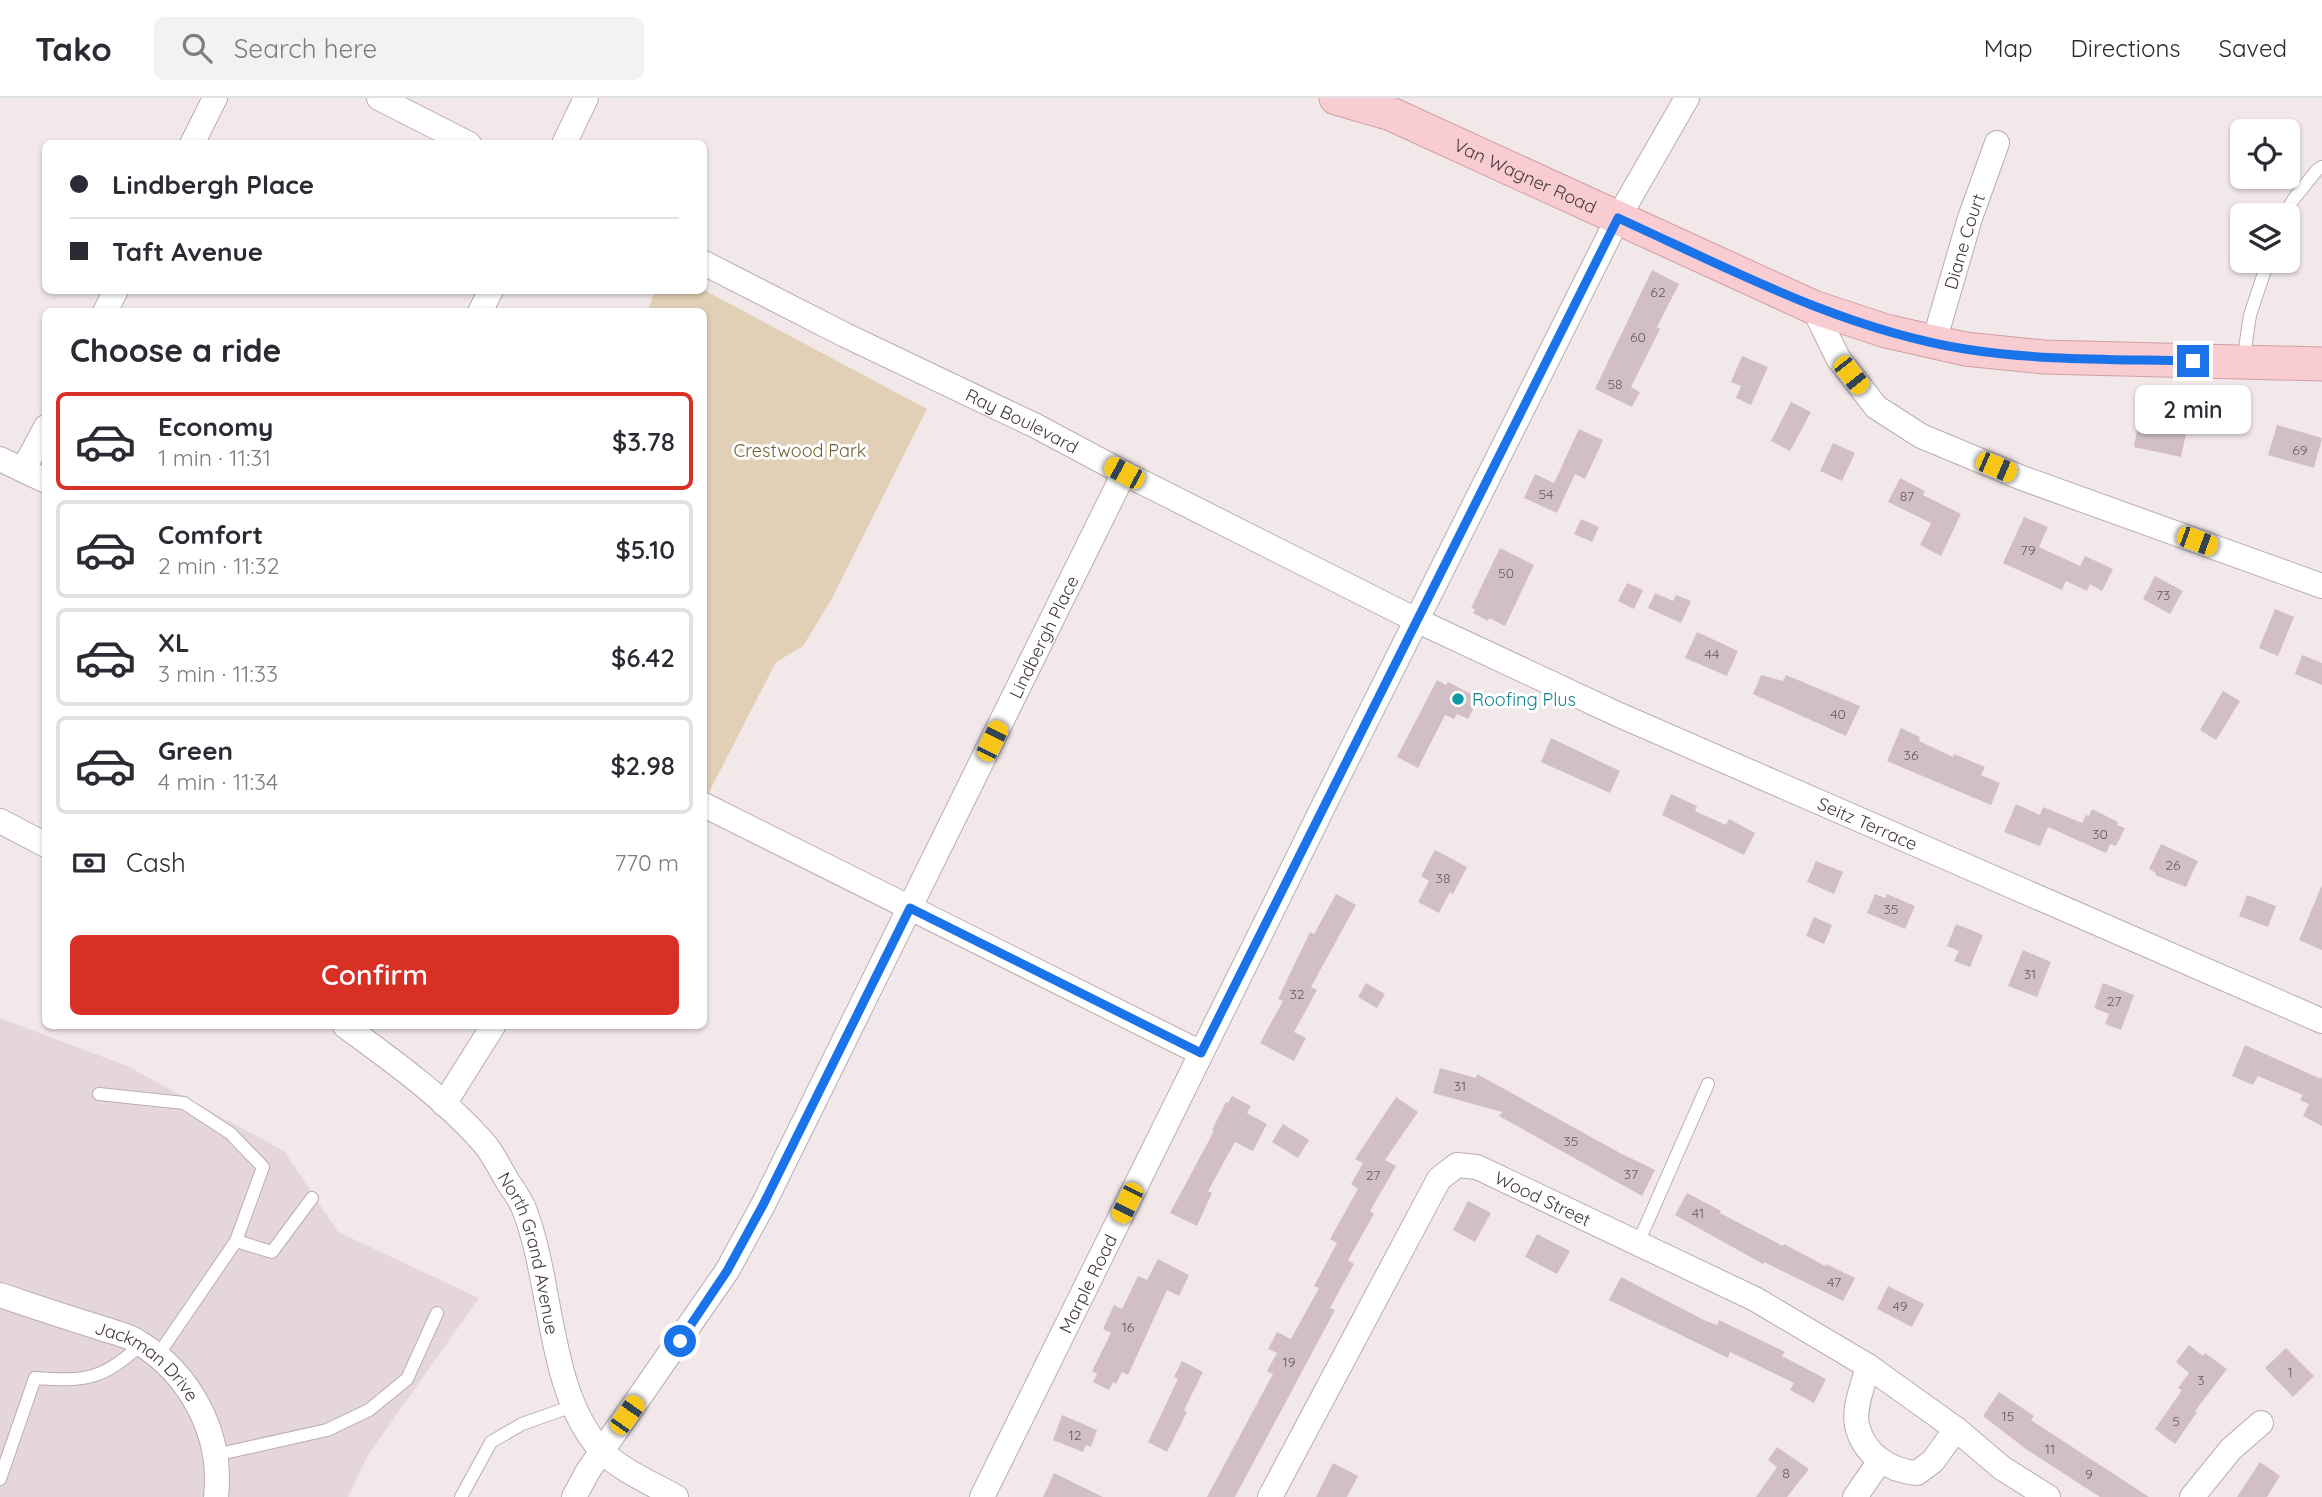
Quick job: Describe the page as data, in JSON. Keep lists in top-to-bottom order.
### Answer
{
  "streets": {
    "street": [
      "Van Wagner Road",
      "Diane Court",
      "Ray Boulevard",
      "Lindbergh Place",
      "Seitz Terrace",
      "Wood Street",
      "North Grand Avenue",
      "Marple Road",
      "Jackman Drive"
    ]
  },
  "crossings": [
    ["Van Wagner Road", "Diane Court"],
    ["Van Wagner Road", "Marple Road"],
    ["Ray Boulevard", "Lindbergh Place"],
    ["Ray Boulevard", "Seitz Terrace"],
    ["Ray Boulevard", "Marple Road"],
    ["Lindbergh Place", "North Grand Avenue"],
    ["Seitz Terrace", "Marple Road"]
  ],
  "parks": ["Crestwood Park"],
  "places": ["Roofing Plus"],
  "house_numbers": [
    "62",
    "60",
    "58",
    "69",
    "54",
    "87",
    "79",
    "50",
    "73",
    "44",
    "40",
    "36",
    "30",
    "26",
    "38",
    "35",
    "31",
    "32",
    "27",
    "31",
    "35",
    "37",
    "27",
    "41",
    "47",
    "49",
    "16",
    "19",
    "1",
    "3",
    "15",
    "5",
    "12",
    "11",
    "8",
    "9"
  ],
  "page": {
    "header": "Tako",
    "search": "Search here",
    "nav": ["Map", "Directions", "Saved"],
    "banner": ["Lindbergh Place", "Taft Avenue"],
    "heading": "Choose a ride",
    "bubble": "2 min",
    "list": [
      {
        "name": "Economy",
        "note": "1 min · 11:31",
        "value": "$3.78"
      },
      {
        "name": "Comfort",
        "note": "2 min · 11:32",
        "value": "$5.10"
      },
      {
        "name": "XL",
        "note": "3 min · 11:33",
        "value": "$6.42"
      },
      {
        "name": "Green",
        "note": "4 min · 11:34",
        "value": "$2.98"
      }
    ],
    "pay": ["Cash", "770 m"],
    "buttons": "Confirm"
  }
}
